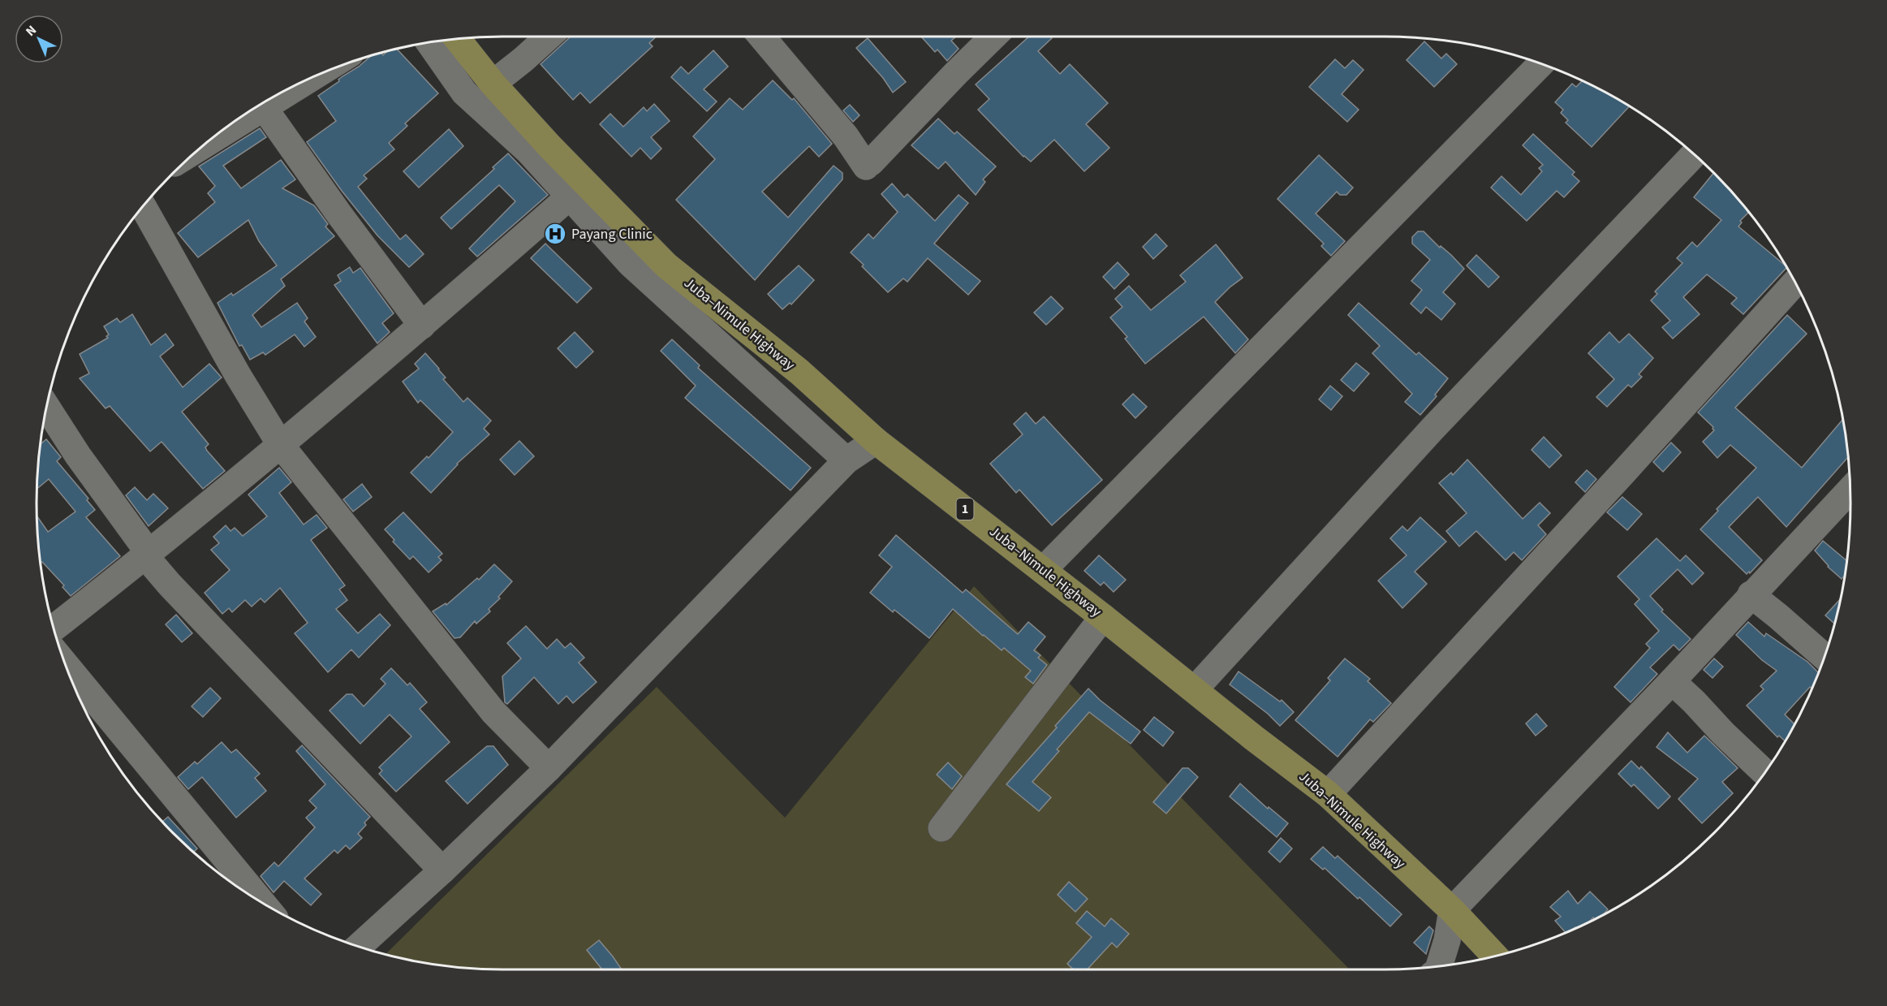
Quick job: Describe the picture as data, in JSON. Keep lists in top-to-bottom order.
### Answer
{
  "streets": {
    "main road": ["Juba–Nimule Highway", "1"]
  },
  "places": {
    "hospital": ["Payang Clinic"]
  },
  "north": "top left"
}
